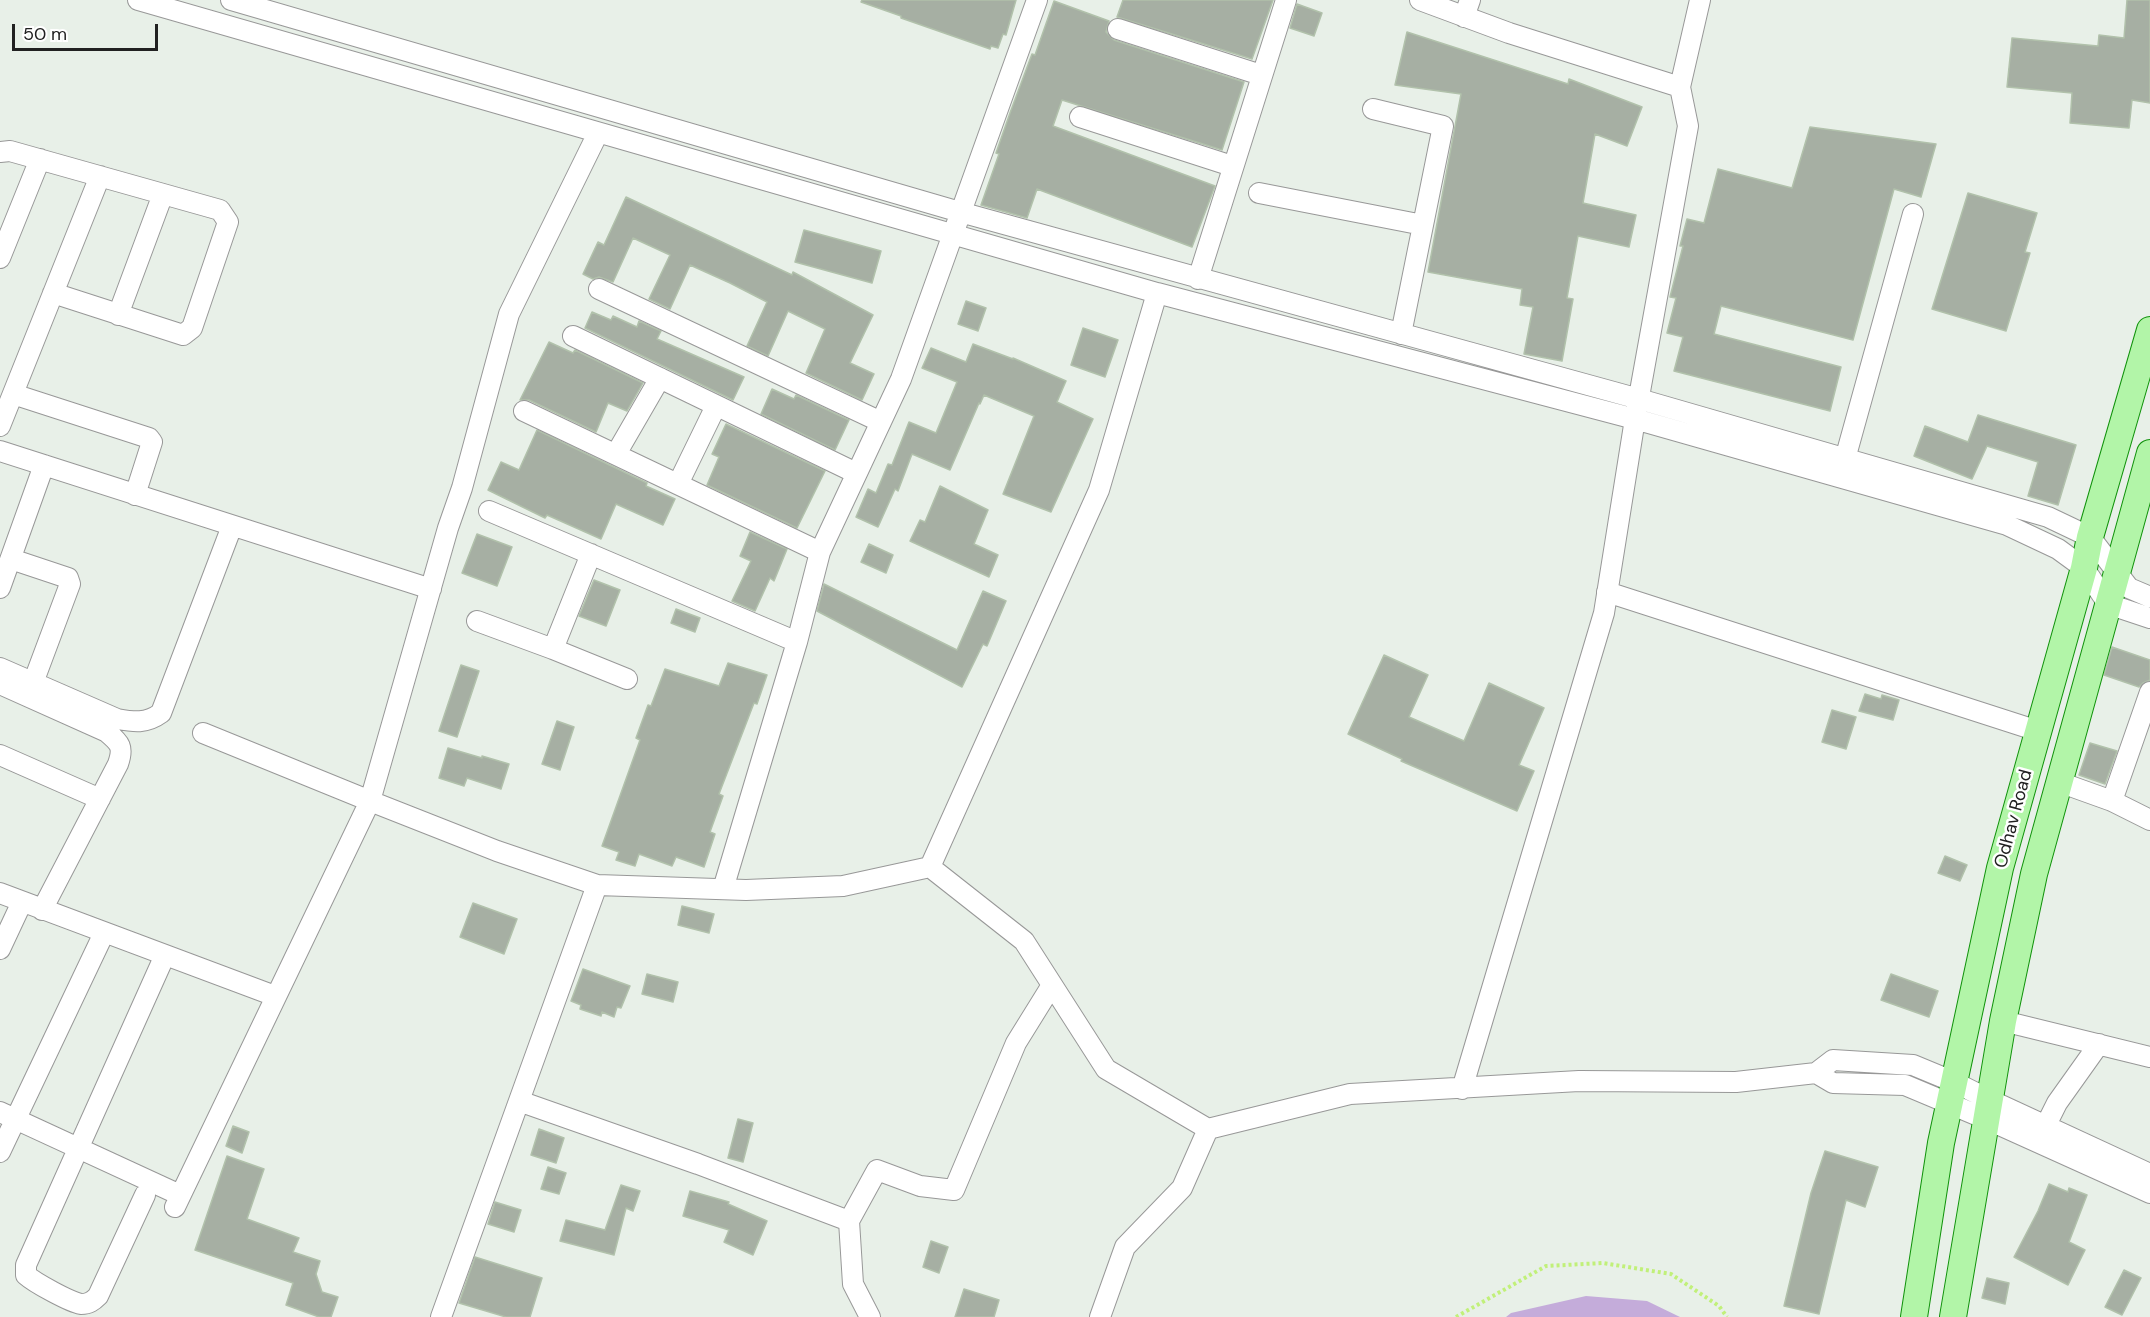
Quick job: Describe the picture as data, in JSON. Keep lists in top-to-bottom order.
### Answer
{
  "streets": {
    "main road": ["Odhav Road"]
  },
  "scale_bar": "50 m"
}
